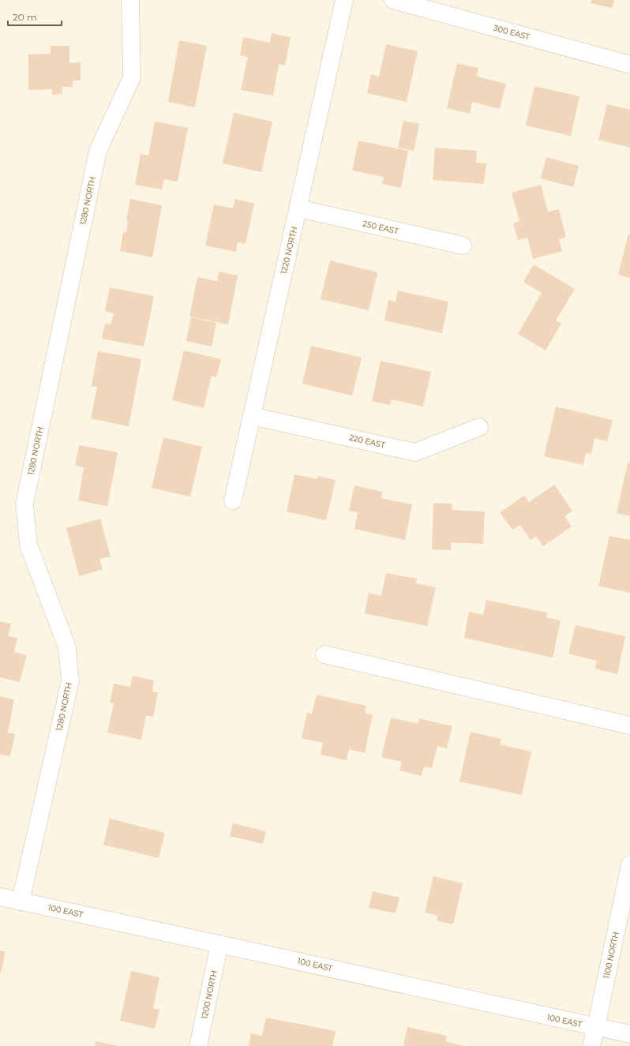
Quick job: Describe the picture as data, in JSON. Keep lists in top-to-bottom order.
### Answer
{
  "streets": {
    "street": [
      "300 EAST",
      "1280 NORTH",
      "250 EAST",
      "1220 NORTH",
      "220 EAST",
      "100 EAST",
      "1100 NORTH",
      "1200 NORTH"
    ]
  },
  "crossings": [
    ["1280 NORTH", "100 EAST"],
    ["250 EAST", "1220 NORTH"],
    ["1220 NORTH", "220 EAST"],
    ["100 EAST", "1100 NORTH"],
    ["100 EAST", "1200 NORTH"]
  ],
  "scale_bar": "20 m"
}
